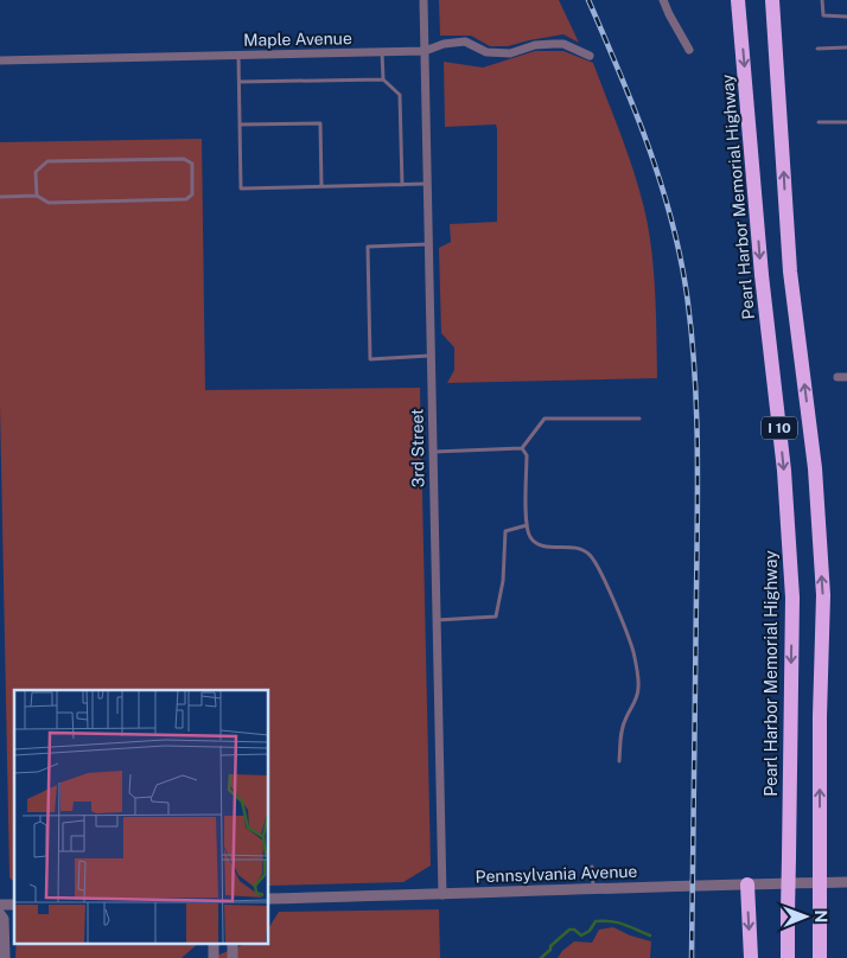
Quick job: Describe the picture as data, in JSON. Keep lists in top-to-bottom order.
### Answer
{
  "streets": {
    "highway": ["Pearl Harbor Memorial Highway", "I 10"],
    "street": ["Maple Avenue", "3rd Street", "Pennsylvania Avenue"]
  },
  "crossings": [
    ["Maple Avenue", "3rd Street"],
    ["3rd Street", "Pennsylvania Avenue"]
  ],
  "north": "right"
}
